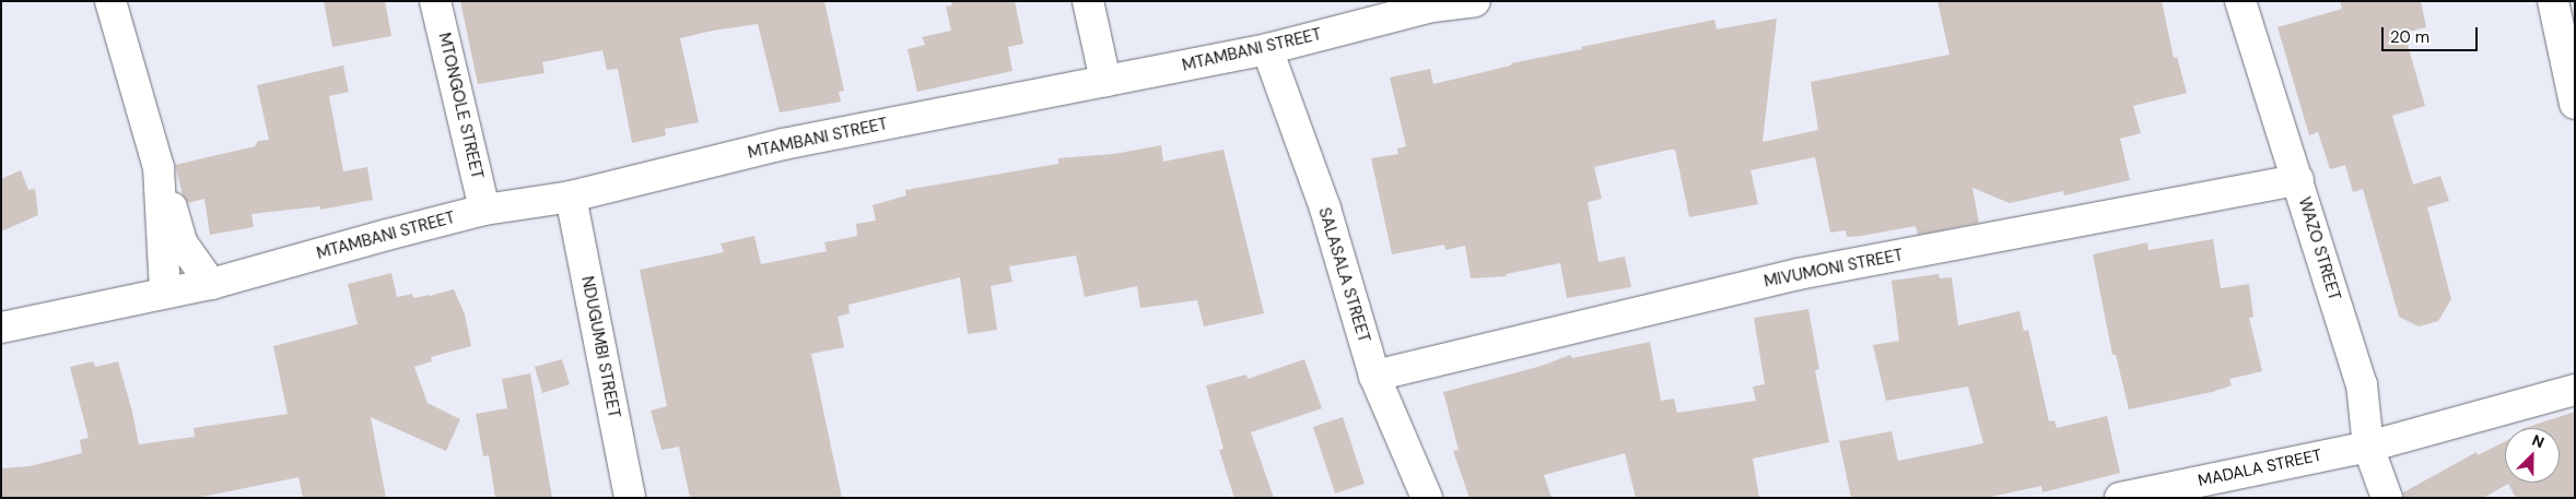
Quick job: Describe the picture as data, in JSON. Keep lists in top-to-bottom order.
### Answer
{
  "streets": {
    "street": [
      "MTAMBANI STREET",
      "MTONGOLE STREET",
      "WAZO STREET",
      "MIVUMONI STREET",
      "SALASALA STREET",
      "NDUGUMBI STREET",
      "MADALA STREET"
    ]
  },
  "crossings": [
    ["MTAMBANI STREET", "MTONGOLE STREET"],
    ["MTAMBANI STREET", "SALASALA STREET"],
    ["MTAMBANI STREET", "NDUGUMBI STREET"],
    ["WAZO STREET", "MIVUMONI STREET"],
    ["WAZO STREET", "MADALA STREET"],
    ["MIVUMONI STREET", "SALASALA STREET"]
  ],
  "scale_bar": "20 m",
  "north": "top right"
}
